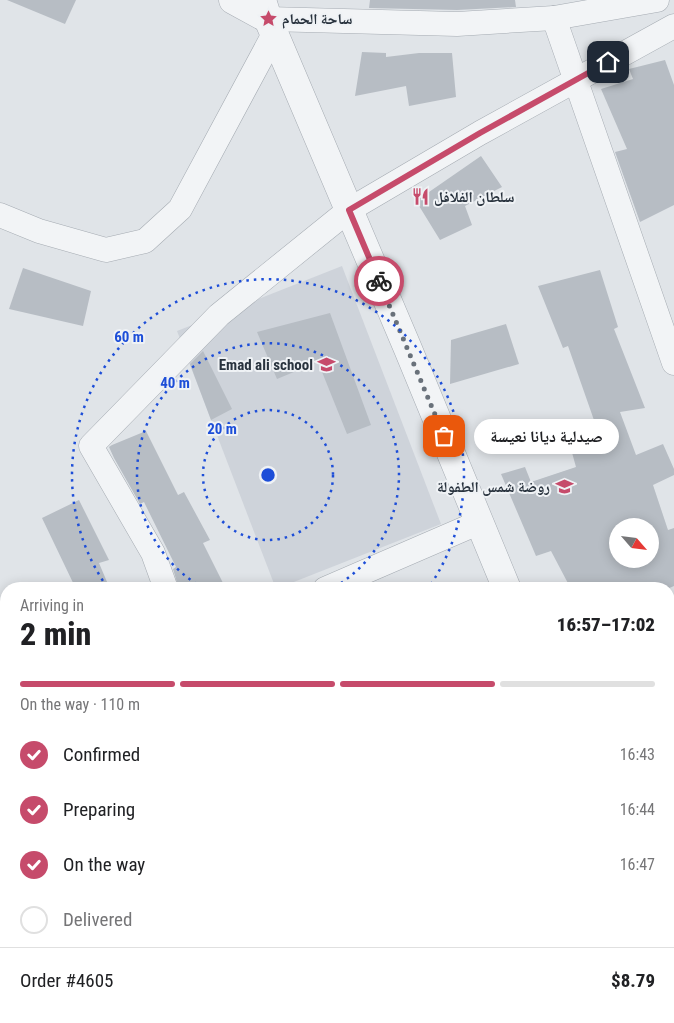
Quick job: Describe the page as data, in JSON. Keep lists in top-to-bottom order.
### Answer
{
  "places": {
    "place": ["ساحة الحمام"],
    "restaurant": ["سلطان الفلافل"],
    "school or university": ["Emad ali school", "روضة شمس الطفولة"],
    "other": ["صيدلية ديانا نعيسة"]
  },
  "north": "bottom right",
  "page": {
    "bubble": "صيدلية ديانا نعيسة",
    "heading": ["2 min", "Arriving in", "16:57–17:02"],
    "panel": ["Order #4605", "$8.79"],
    "bar": "On the way · 110 m",
    "list": [
      ["Confirmed", "16:43"],
      ["Preparing", "16:44"],
      ["On the way", "16:47"],
      "Delivered"
    ]
  },
  "rings": ["60 m", "40 m", "20 m"]
}
